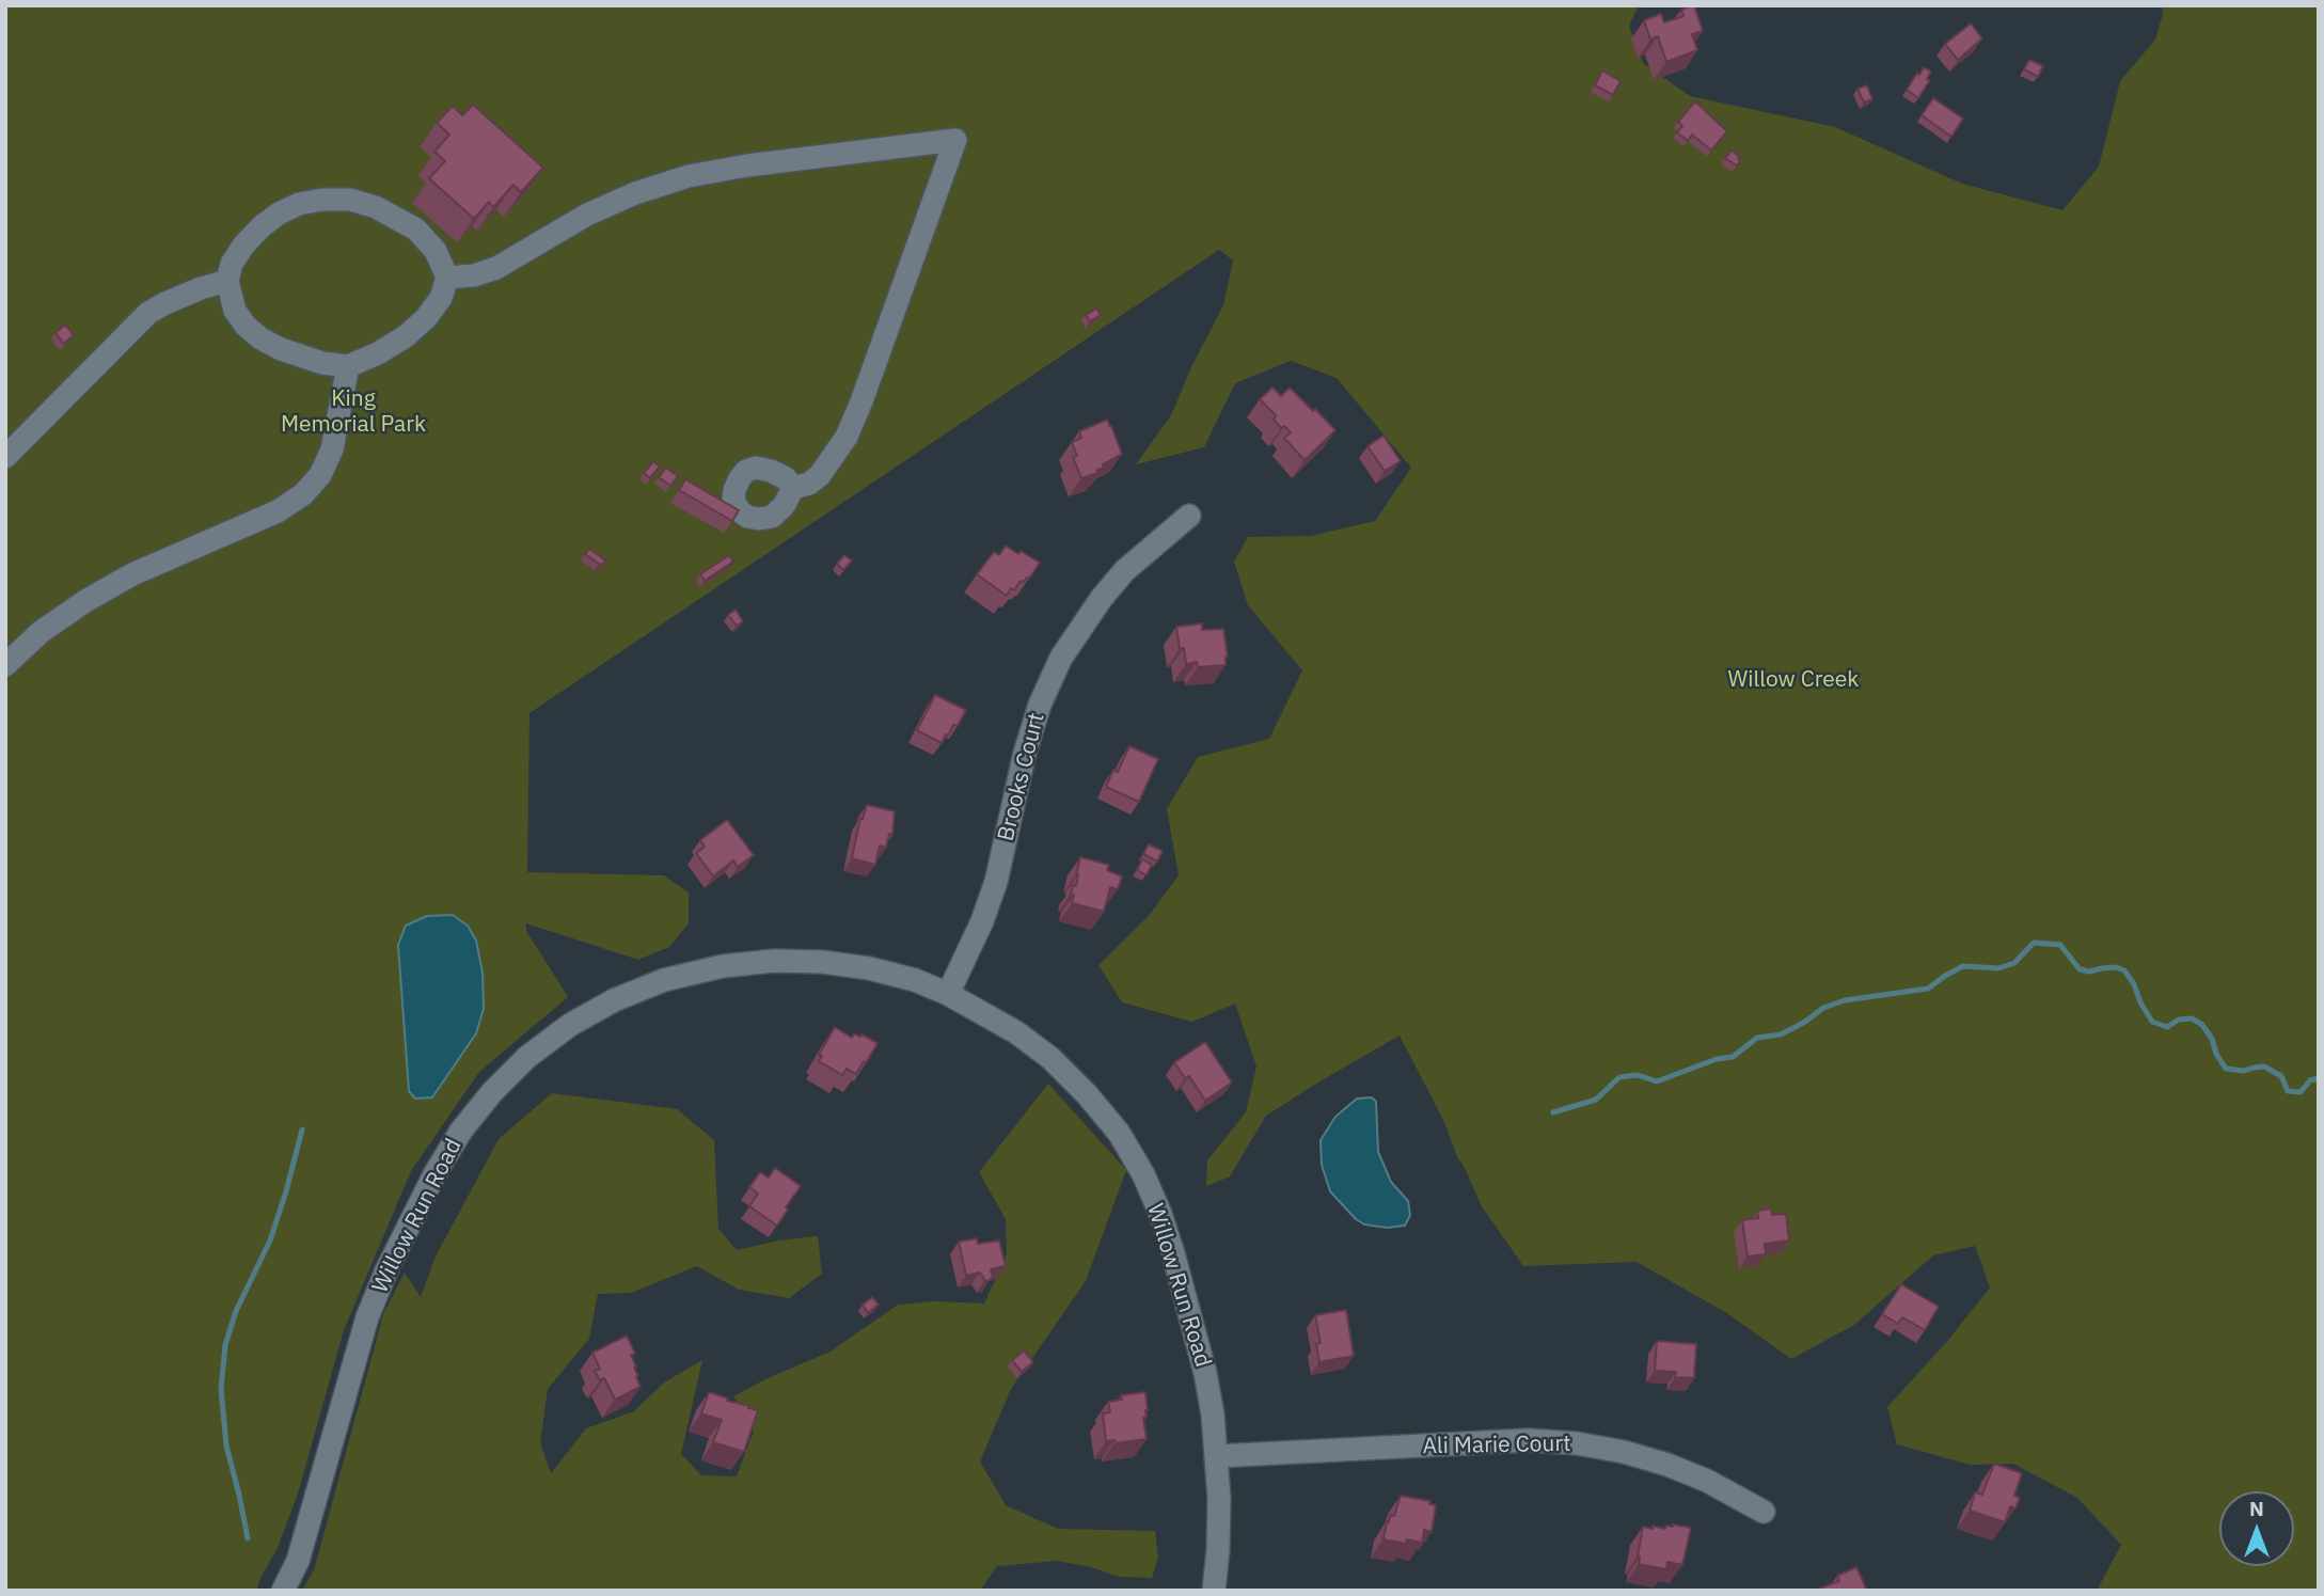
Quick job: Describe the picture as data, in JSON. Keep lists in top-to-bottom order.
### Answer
{
  "streets": {
    "street": ["Brooks Court", "Willow Run Road", "Ali Marie Court"]
  },
  "crossings": [
    ["Brooks Court", "Willow Run Road"],
    ["Willow Run Road", "Ali Marie Court"]
  ],
  "parks": ["King Memorial Park", "Willow Creek"],
  "north": "top"
}
